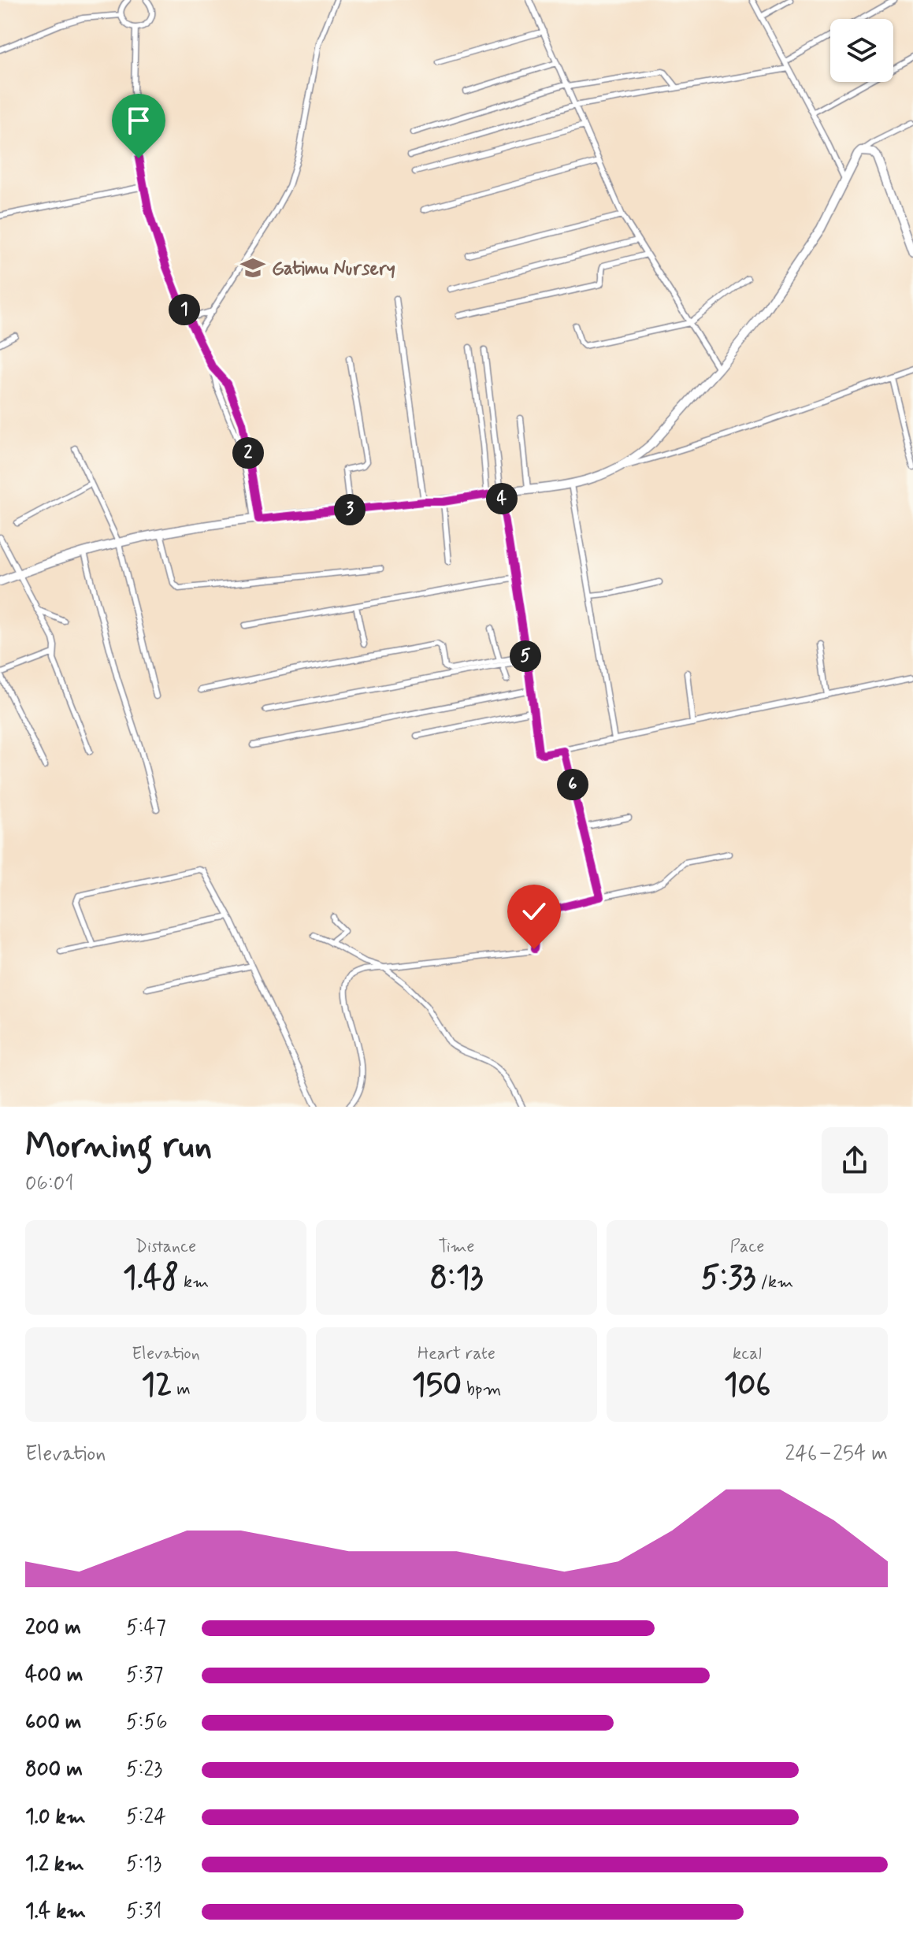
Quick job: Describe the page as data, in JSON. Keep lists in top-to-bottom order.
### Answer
{
  "places": {
    "school or university": ["Gatimu Nursery"]
  },
  "page": {
    "pins": [
      "1",
      "2",
      "4",
      "3",
      "5",
      "6"
    ],
    "heading": ["Morning run", "06:01"],
    "stats": [
      ["Distance", "1.48 km"],
      ["Time", "8:13"],
      ["Pace", "5:33 /km"],
      ["Elevation", "12 m"],
      ["Heart rate", "150 bpm"],
      ["kcal", "106"]
    ],
    "chart": ["Elevation", "246–254 m"],
    "list": [
      {
        "name": "200 m",
        "note": "5:47"
      },
      {
        "name": "400 m",
        "note": "5:37"
      },
      {
        "name": "600 m",
        "note": "5:56"
      },
      {
        "name": "800 m",
        "note": "5:23"
      },
      {
        "name": "1.0 km",
        "note": "5:24"
      },
      {
        "name": "1.2 km",
        "note": "5:13"
      },
      {
        "name": "1.4 km",
        "note": "5:31"
      }
    ]
  }
}
